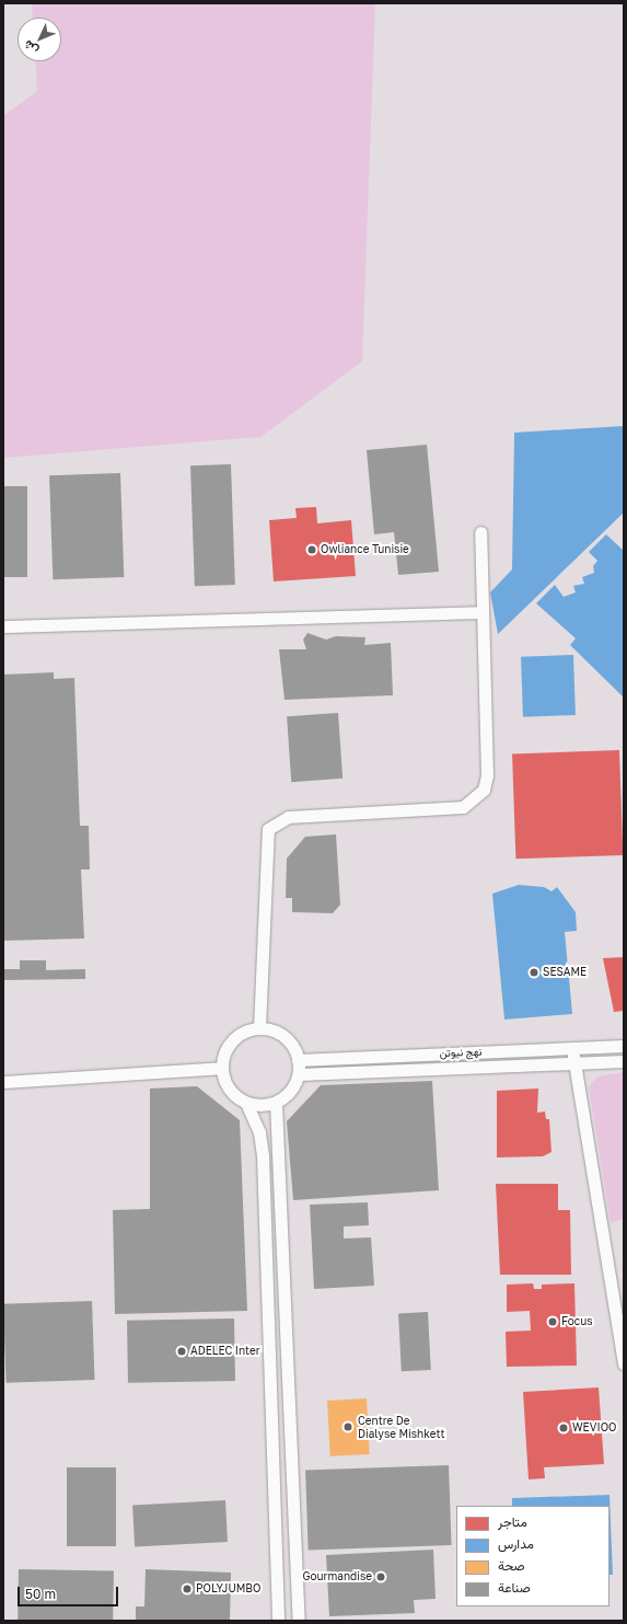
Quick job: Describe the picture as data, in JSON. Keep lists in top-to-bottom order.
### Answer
{
  "streets": {
    "street": ["نهج نيوتن"]
  },
  "places": [
    "Owliance Tunisie",
    "SESAME",
    "Focus",
    "ADELEC Inter",
    "Centre De Dialyse Mishkett",
    "WEVIOO",
    "Gourmandise",
    "POLYJUMBO"
  ],
  "legend": [
    "متاجر",
    "مدارس",
    "صحة",
    "صناعة"
  ],
  "scale_bar": "50 m",
  "north": "bottom left"
}
